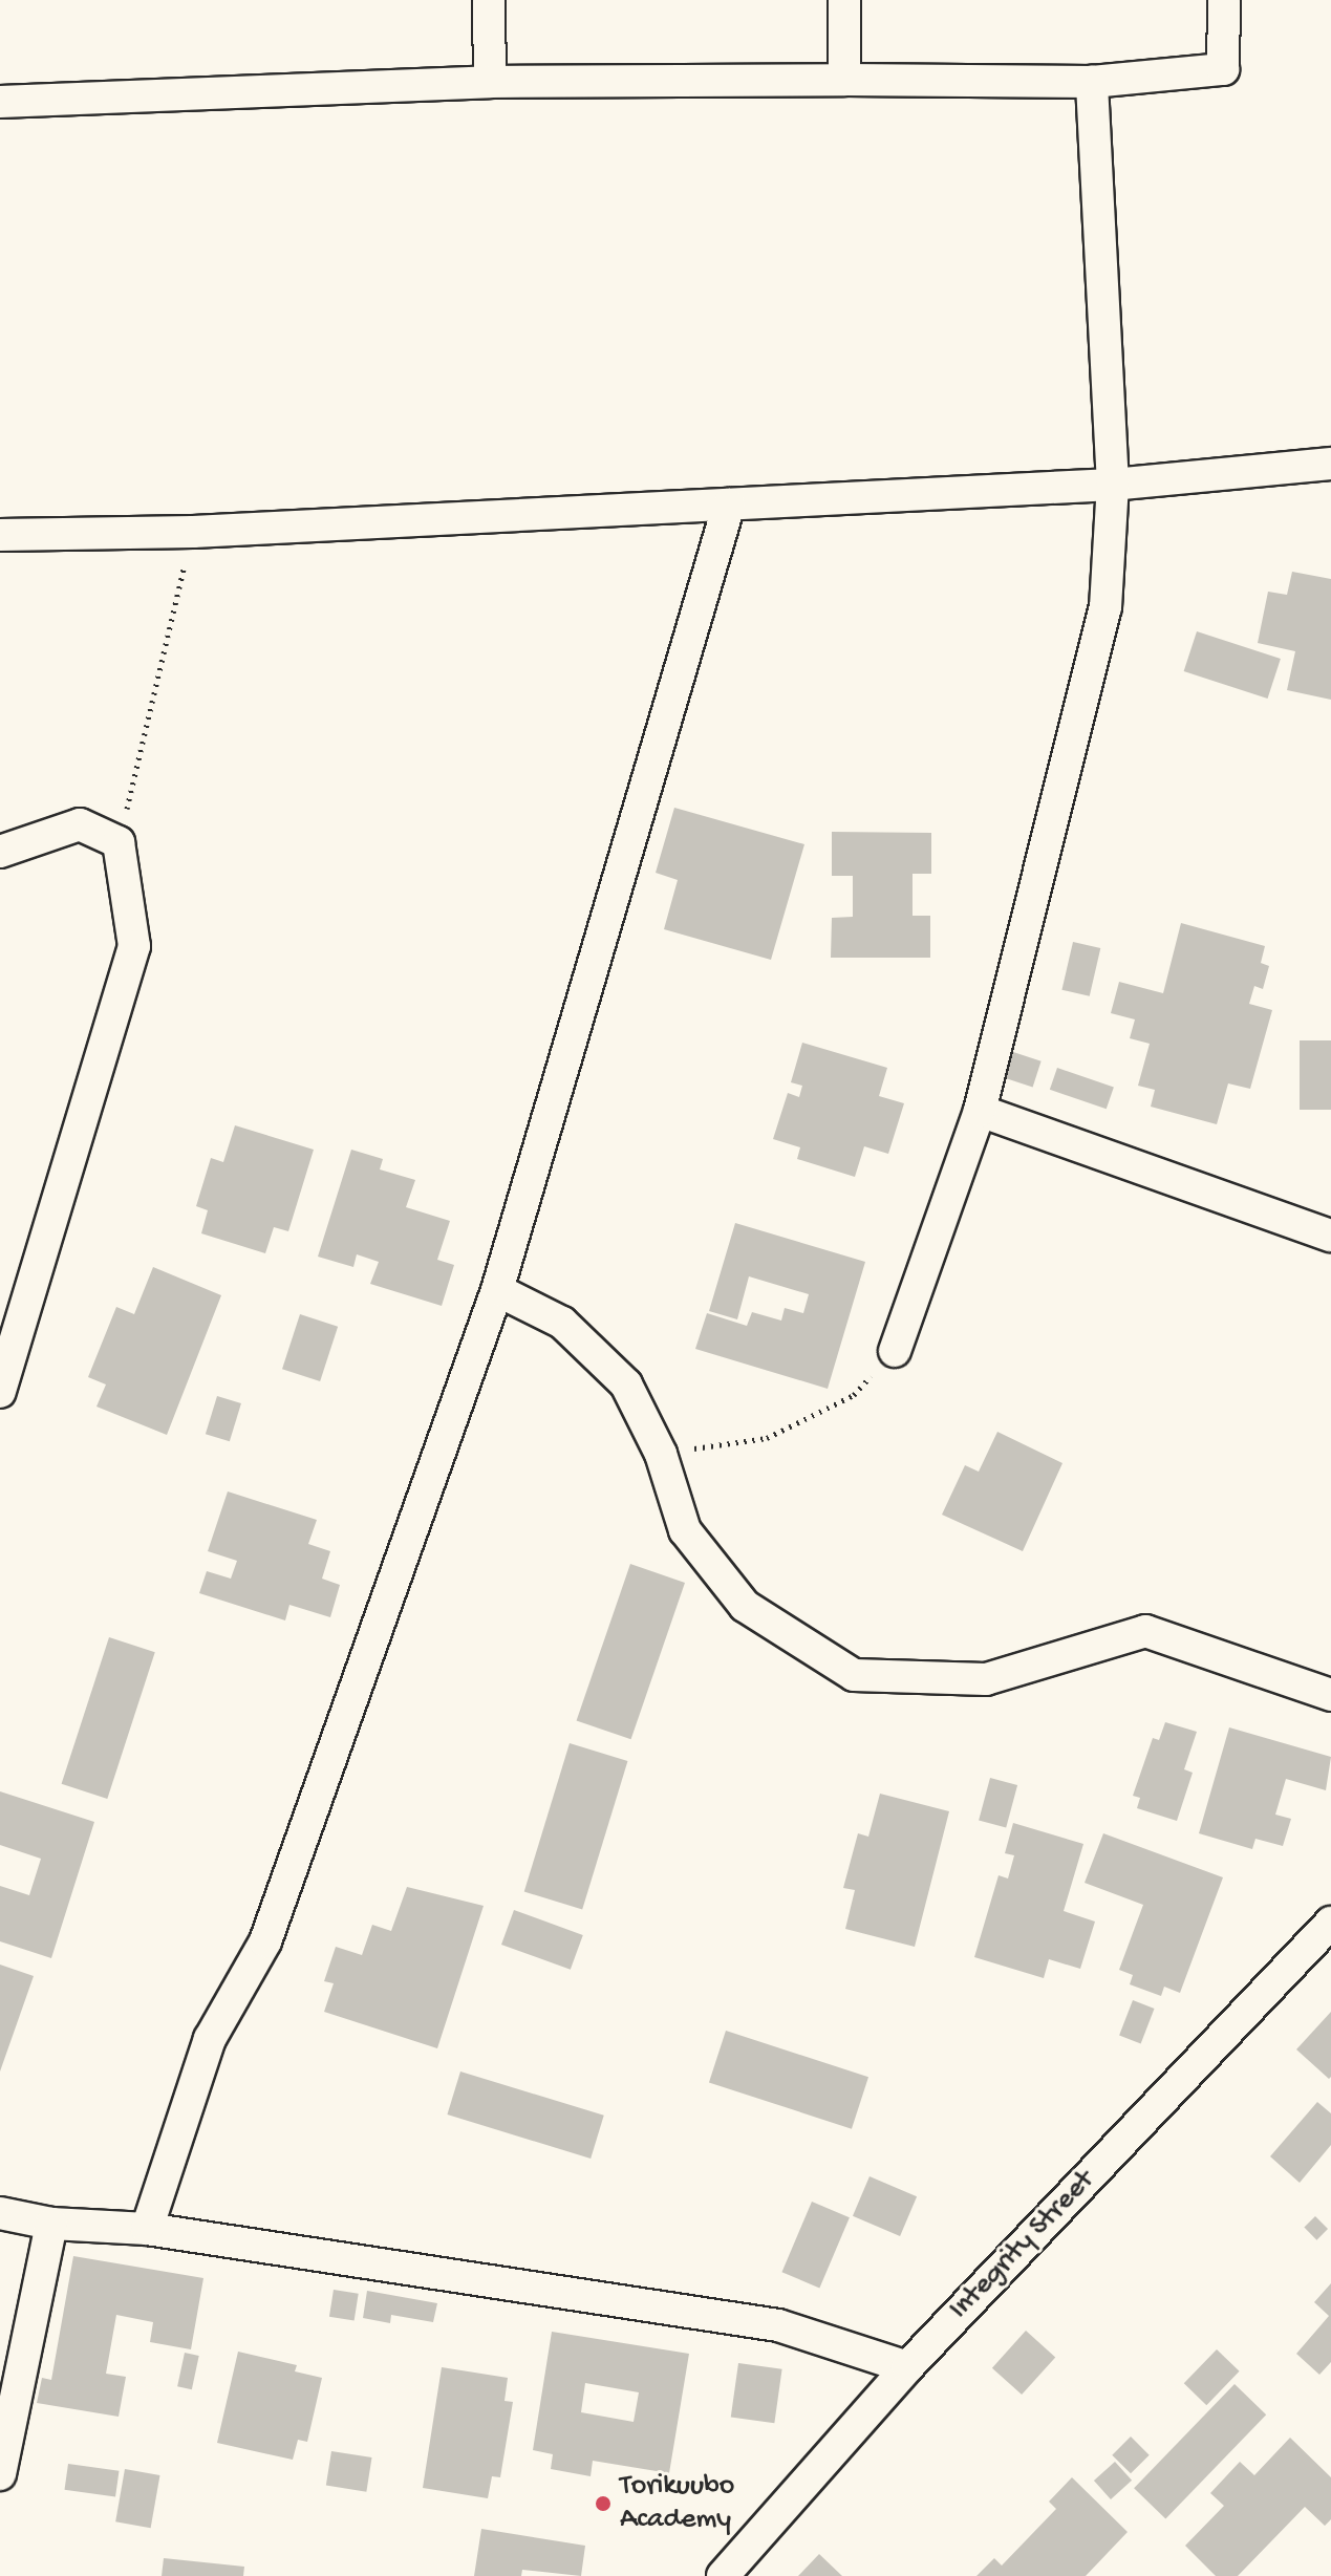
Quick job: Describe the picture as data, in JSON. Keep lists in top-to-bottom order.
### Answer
{
  "streets": {
    "street": ["Integrity Street"]
  },
  "places": ["Torikuubo Academy"]
}
